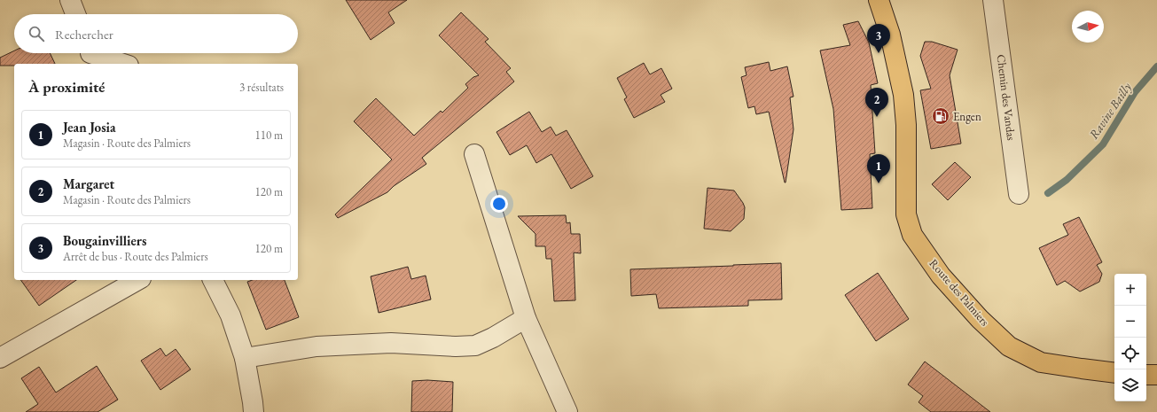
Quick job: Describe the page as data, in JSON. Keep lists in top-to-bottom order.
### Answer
{
  "streets": {
    "main road": ["Route des Palmiers"],
    "street": ["Chemin des Vandas"]
  },
  "water": ["Ravine Bailly"],
  "places": {
    "fuel station": ["Engen"]
  },
  "north": "right",
  "page": {
    "search": "Rechercher",
    "pins": ["3", "2", "1"],
    "heading": ["À proximité", "3 résultats"],
    "list": [
      {
        "mark": "1",
        "name": "Jean Josia",
        "note": "Magasin · Route des Palmiers",
        "value": "110 m"
      },
      {
        "mark": "2",
        "name": "Margaret",
        "note": "Magasin · Route des Palmiers",
        "value": "120 m"
      },
      {
        "mark": "3",
        "name": "Bougainvilliers",
        "note": "Arrêt de bus · Route des Palmiers",
        "value": "120 m"
      }
    ],
    "map_buttons": ["+", "−"]
  }
}
